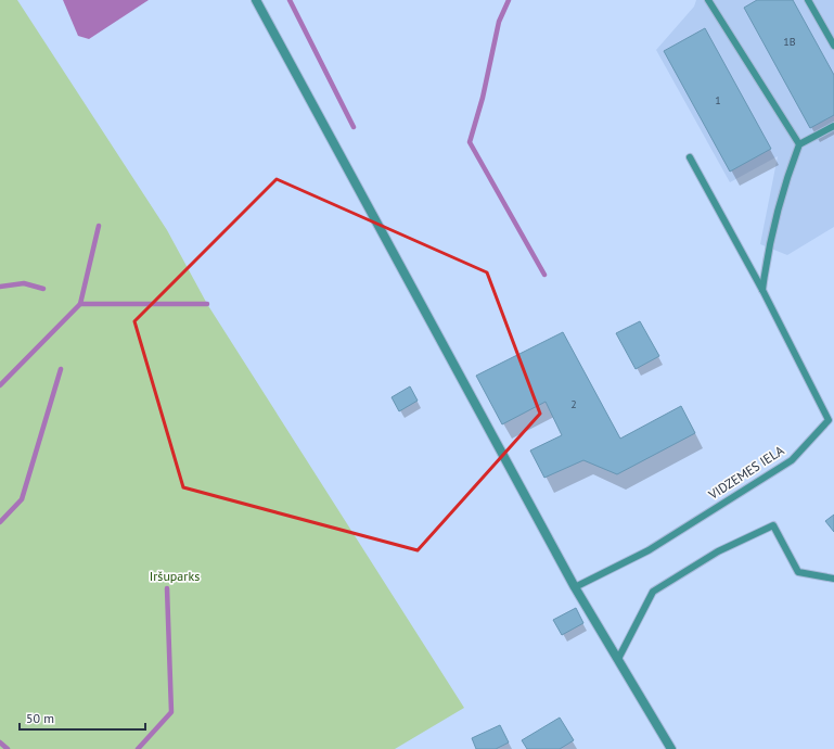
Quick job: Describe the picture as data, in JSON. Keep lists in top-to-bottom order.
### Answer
{
  "streets": {
    "lane": ["VIDZEMES IELA"]
  },
  "parks": ["Iršuparks"],
  "house_numbers": ["1B", "1", "2"],
  "scale_bar": "50 m"
}
